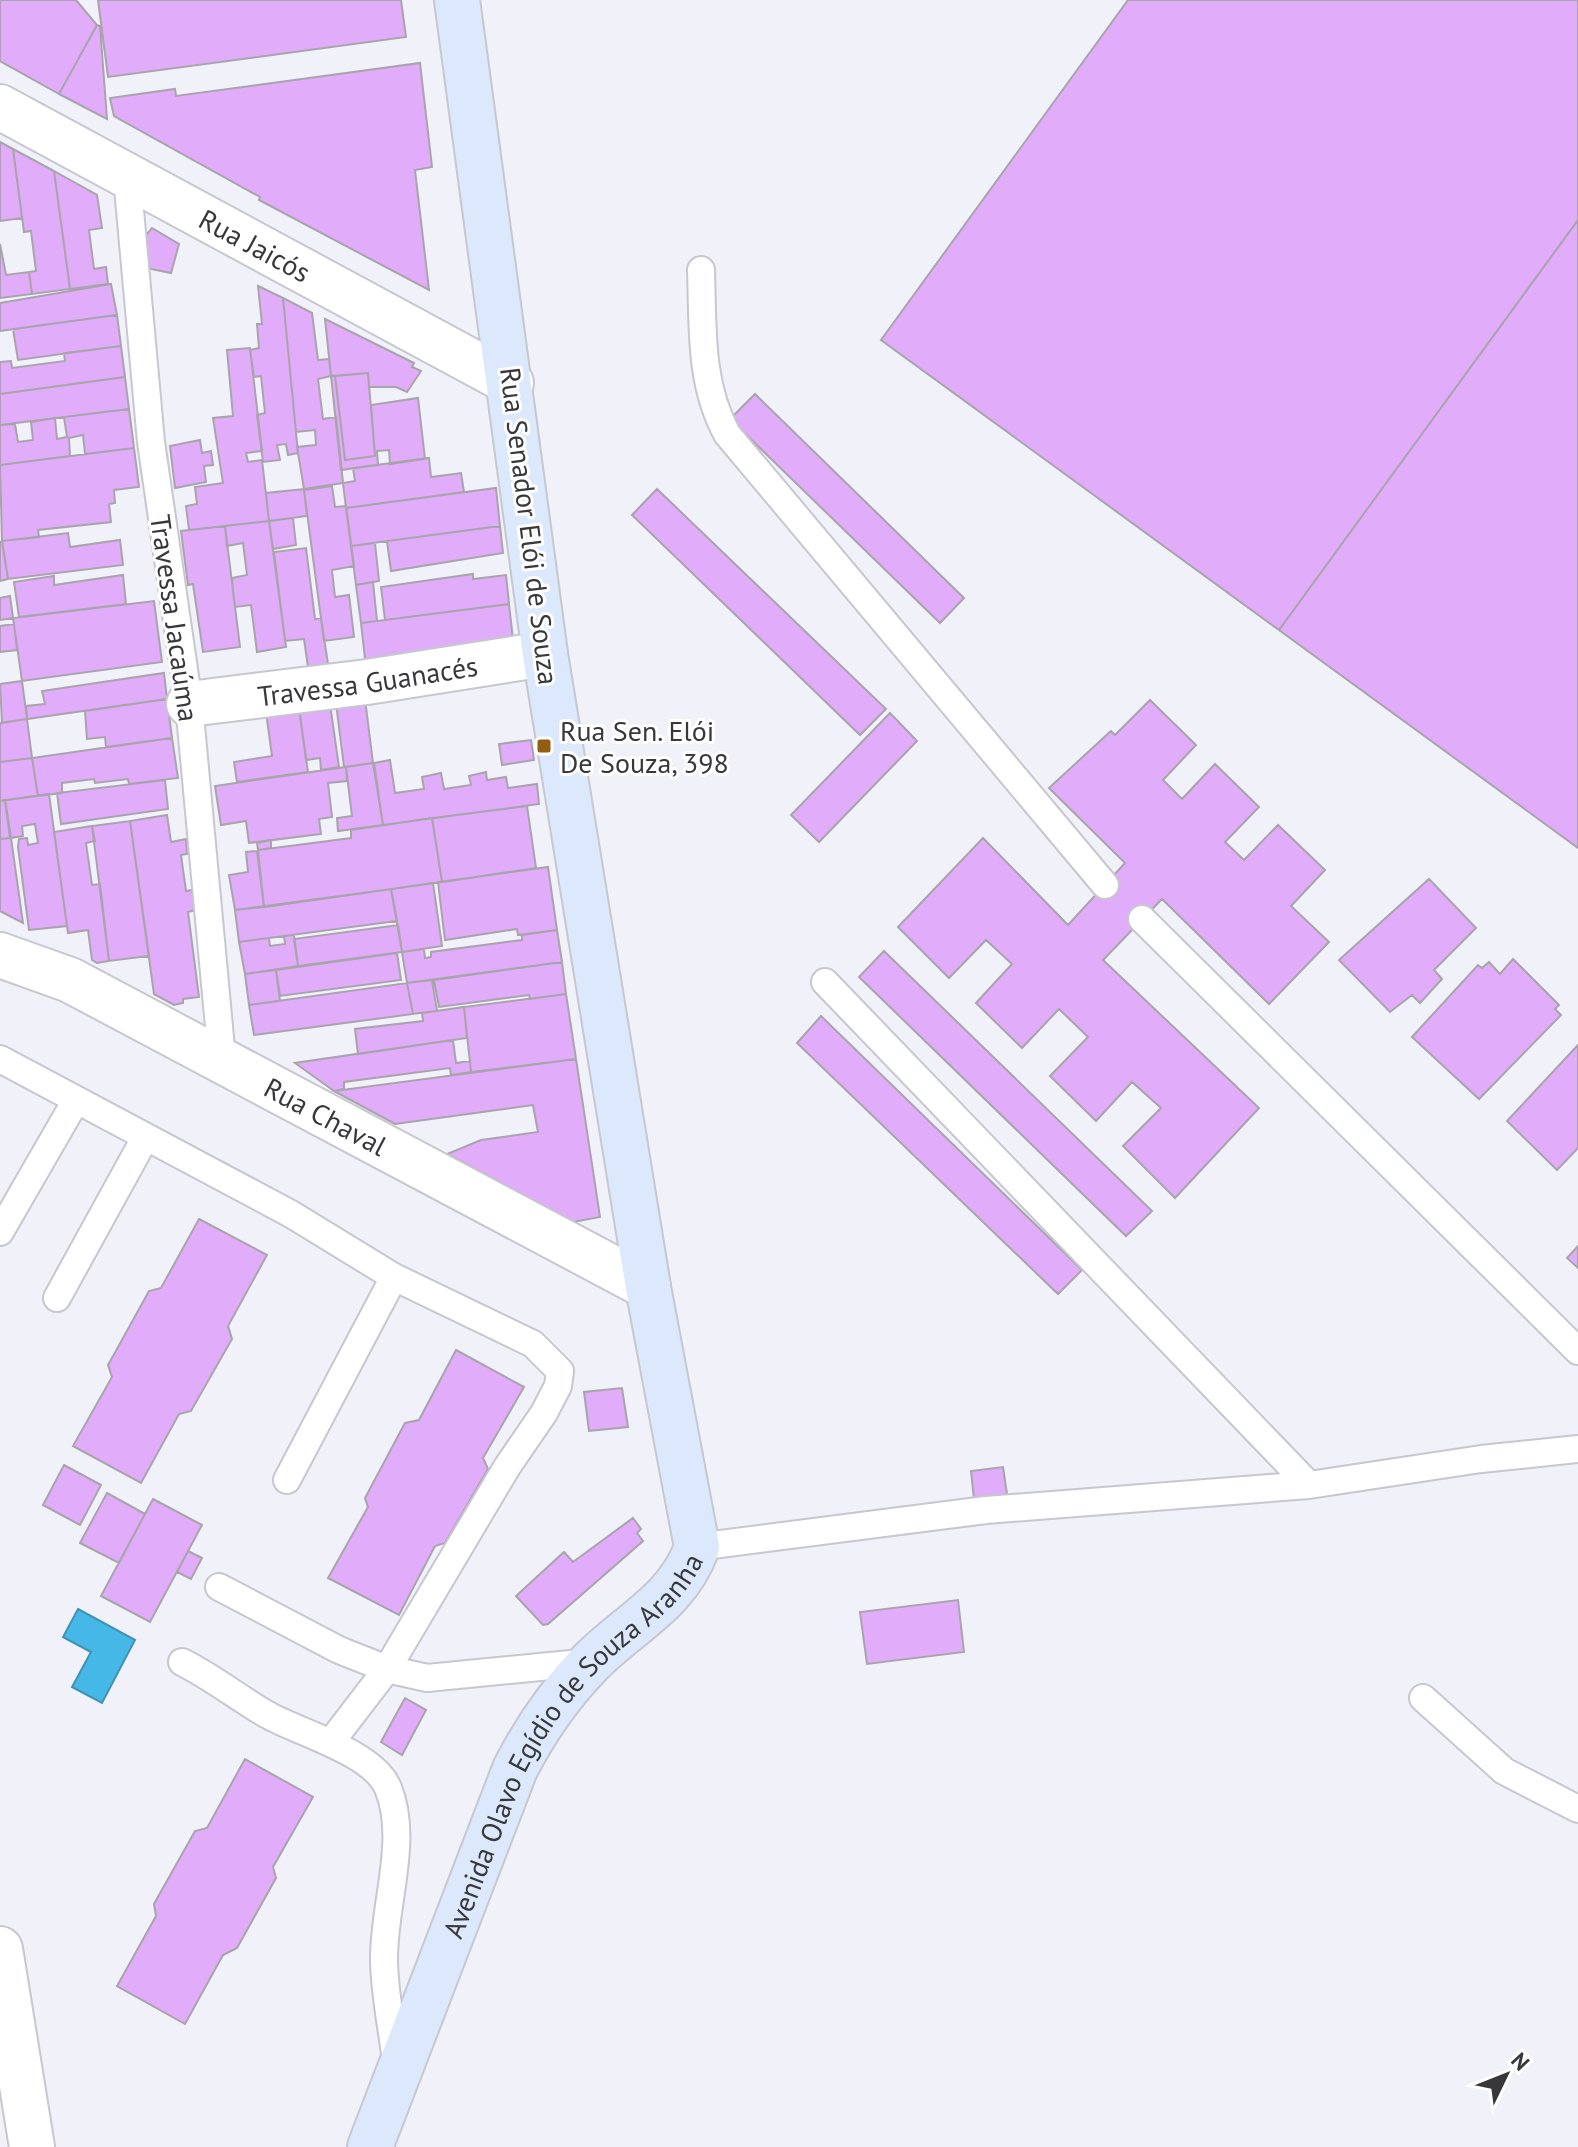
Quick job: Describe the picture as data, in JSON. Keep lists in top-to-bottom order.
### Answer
{
  "streets": {
    "main road": ["Rua Senador Elói de Souza", "Avenida Olavo Egídio de Souza Aranha"],
    "street": ["Rua Jaicós", "Travessa Guanacés", "Rua Chaval"],
    "lane": ["Travessa Jacaúma"]
  },
  "crossings": [
    ["Rua Jaicós", "Rua Senador Elói de Souza"],
    ["Rua Jaicós", "Travessa Jacaúma"],
    ["Rua Senador Elói de Souza", "Travessa Guanacés"],
    ["Rua Senador Elói de Souza", "Rua Chaval"],
    ["Rua Senador Elói de Souza", "Avenida Olavo Egídio de Souza Aranha"],
    ["Travessa Jacaúma", "Travessa Guanacés"],
    ["Travessa Jacaúma", "Rua Chaval"],
    ["Rua Chaval", "Avenida Olavo Egídio de Souza Aranha"]
  ],
  "places": {
    "transit": ["Rua Sen. Elói De Souza, 398"]
  },
  "north": "top right"
}
